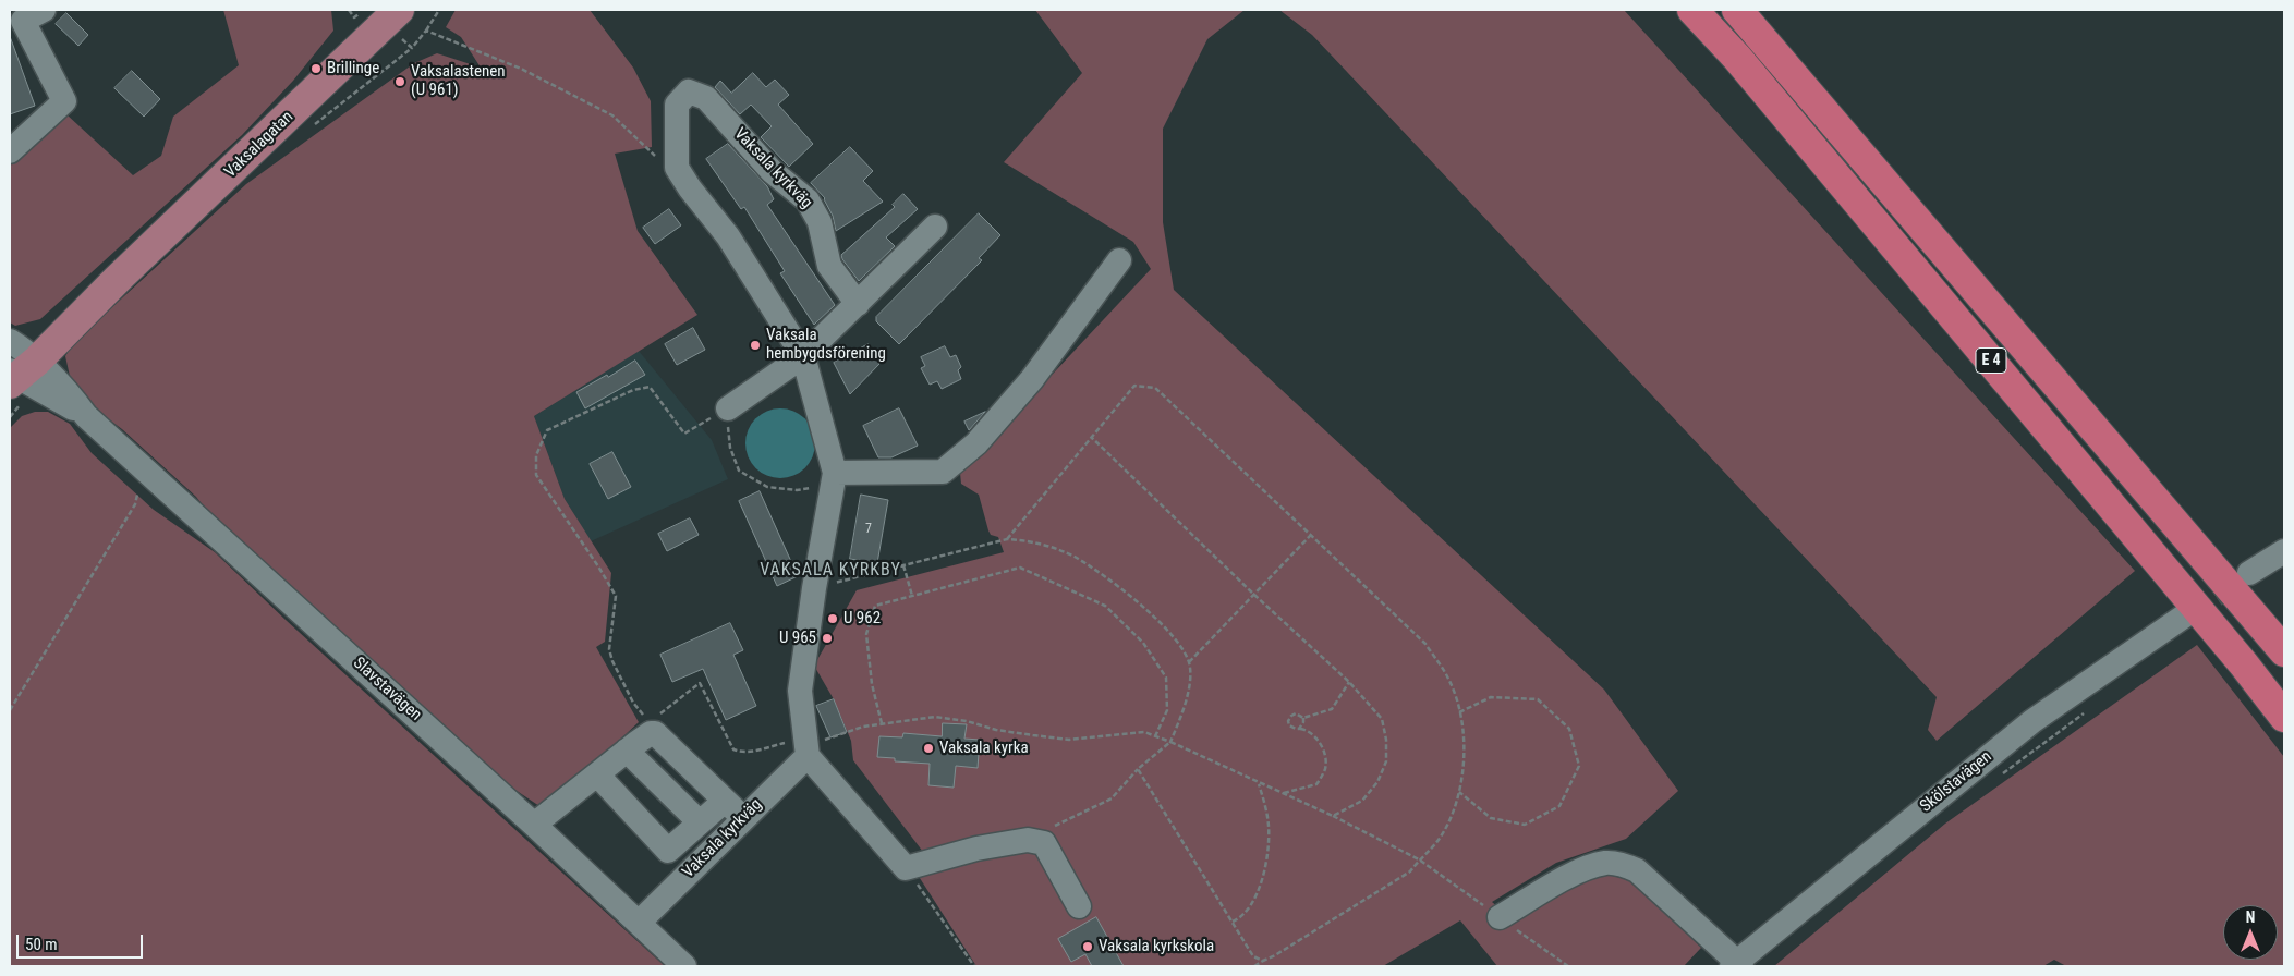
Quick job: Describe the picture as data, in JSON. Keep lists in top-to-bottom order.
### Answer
{
  "streets": {
    "highway": ["E 4"],
    "main road": ["Vaksalagatan"],
    "street": ["Vaksala kyrkväg", "Slavstavägen", "Skölstavägen"]
  },
  "crossings": [
    ["Vaksalagatan", "Slavstavägen"],
    ["Vaksala kyrkväg", "Slavstavägen"]
  ],
  "districts": ["VAKSALA KYRKBY"],
  "places": [
    "Brillinge",
    "Vaksalastenen (U 961)",
    "Vaksala hembygdsförening",
    "U 962",
    "U 965",
    "Vaksala kyrka",
    "Vaksala kyrkskola"
  ],
  "house_numbers": ["7"],
  "scale_bar": "50 m",
  "north": "top"
}
